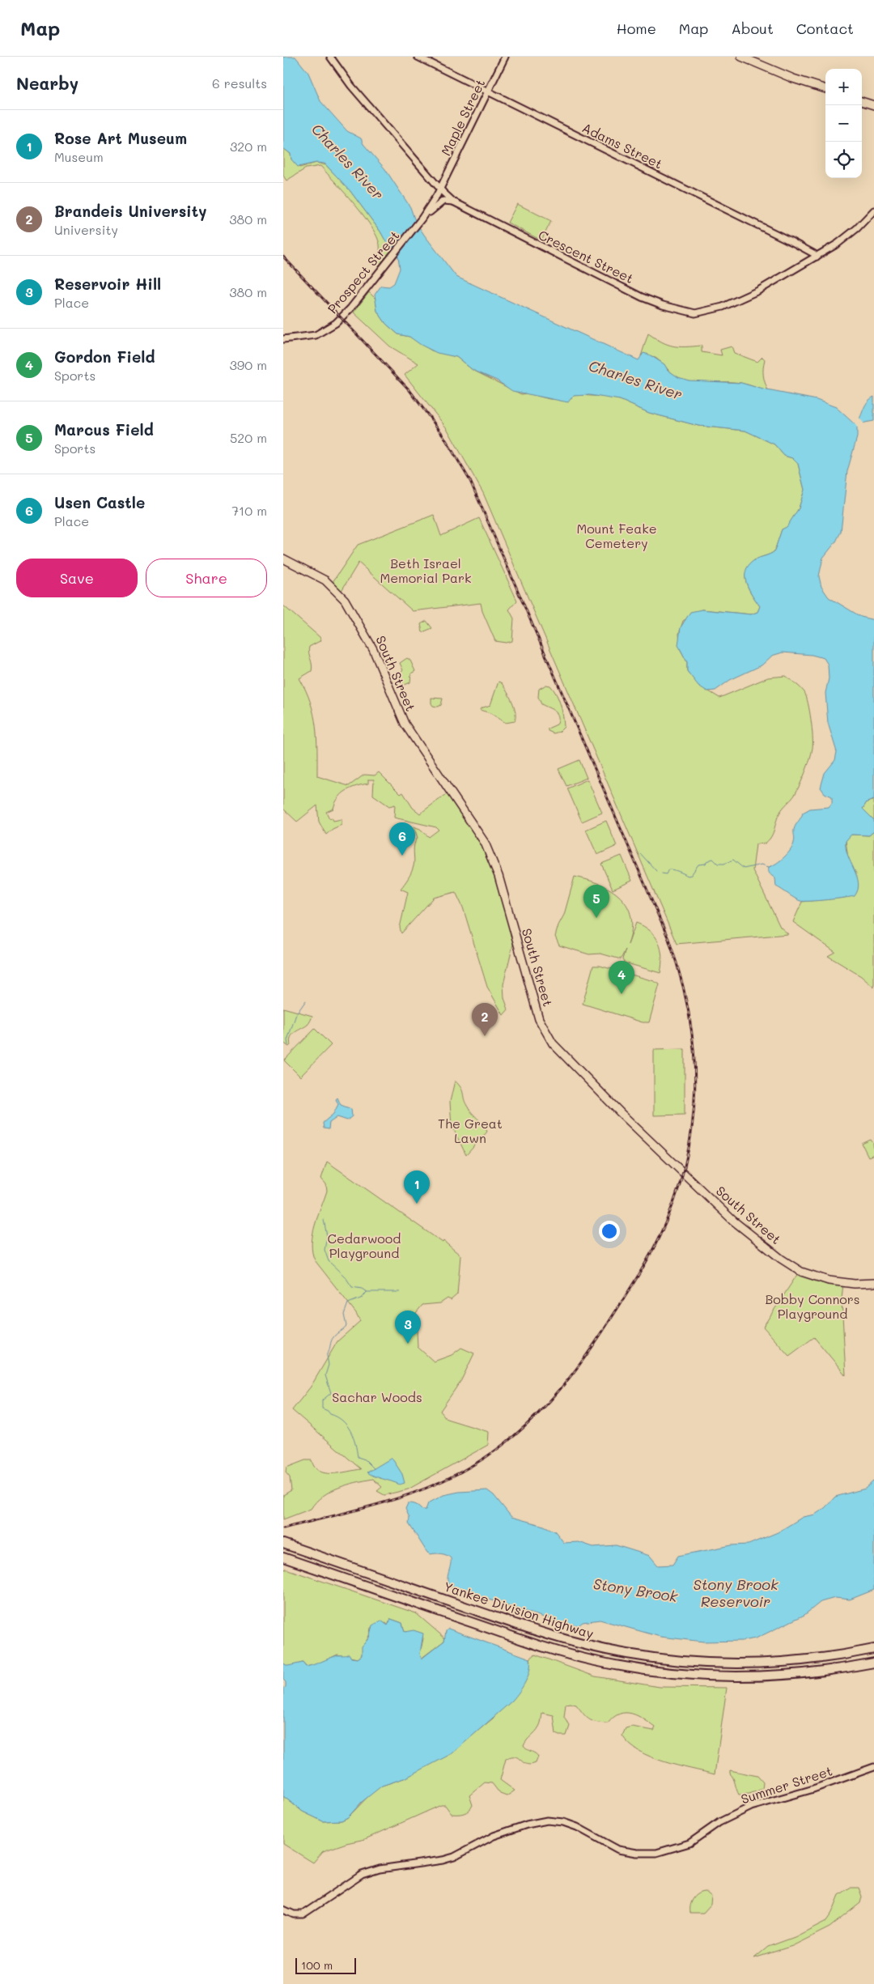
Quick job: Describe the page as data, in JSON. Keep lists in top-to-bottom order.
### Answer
{
  "streets": {
    "highway": ["Yankee Division Highway"],
    "main road": ["South Street"],
    "street": [
      "Maple Street",
      "Adams Street",
      "Crescent Street",
      "Prospect Street",
      "Summer Street"
    ]
  },
  "crossings": [
    ["Maple Street", "Adams Street"],
    ["Maple Street", "Crescent Street"],
    ["Maple Street", "Prospect Street"],
    ["Adams Street", "Crescent Street"],
    ["Crescent Street", "Prospect Street"]
  ],
  "water": ["Charles River", "Stony Brook Reservoir", "Stony Brook"],
  "parks": [
    "Mount Feake Cemetery",
    "Beth Israel Memorial Park",
    "The Great Lawn",
    "Cedarwood Playground",
    "Bobby Connors Playground",
    "Sachar Woods"
  ],
  "scale_bar": "100 m",
  "page": {
    "header": "Map",
    "nav": [
      "Home",
      "Map",
      "About",
      "Contact"
    ],
    "heading": ["Nearby", "6 results"],
    "map_buttons": ["+", "−"],
    "list": [
      {
        "mark": "1",
        "name": "Rose Art Museum",
        "note": "Museum",
        "value": "320 m"
      },
      {
        "mark": "2",
        "name": "Brandeis University",
        "note": "University",
        "value": "380 m"
      },
      {
        "mark": "3",
        "name": "Reservoir Hill",
        "note": "Place",
        "value": "380 m"
      },
      {
        "mark": "4",
        "name": "Gordon Field",
        "note": "Sports",
        "value": "390 m"
      },
      {
        "mark": "5",
        "name": "Marcus Field",
        "note": "Sports",
        "value": "520 m"
      },
      {
        "mark": "6",
        "name": "Usen Castle",
        "note": "Place",
        "value": "710 m"
      }
    ],
    "buttons": ["Save", "Share"],
    "pins": [
      "6",
      "5",
      "4",
      "2",
      "1",
      "3"
    ],
    "scale": "100 m"
  }
}
